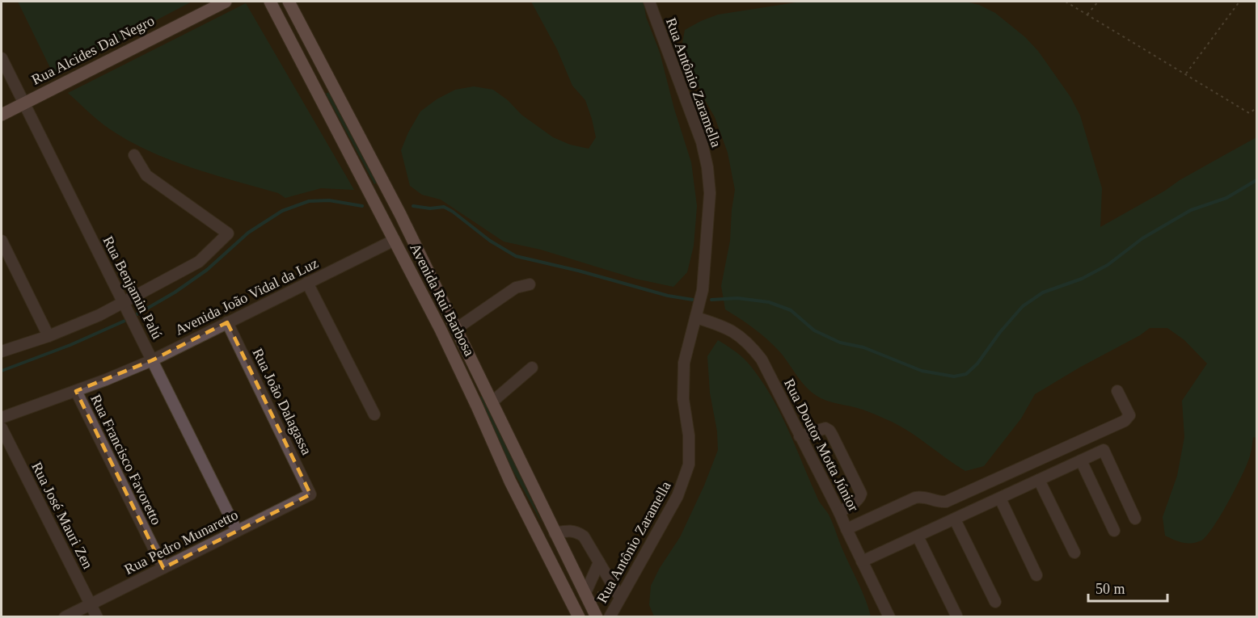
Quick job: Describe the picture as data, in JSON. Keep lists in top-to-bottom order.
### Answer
{
  "streets": {
    "main road": ["Rua Alcides Dal Negro", "Avenida Rui Barbosa"],
    "street": [
      "Rua Antônio Zaramella",
      "Rua Benjamin Palú",
      "Avenida João Vidal da Luz",
      "Rua João Dalagassa",
      "Rua Doutor Motta Júnior",
      "Rua Francisco Favoretto",
      "Rua José Mauri Zen",
      "Rua Pedro Munaretto"
    ]
  },
  "crossings": [
    ["Rua Alcides Dal Negro", "Rua Benjamin Palú"],
    ["Rua Antônio Zaramella", "Rua Doutor Motta Júnior"],
    ["Rua Benjamin Palú", "Avenida João Vidal da Luz"],
    ["Rua Benjamin Palú", "Rua Pedro Munaretto"],
    ["Avenida João Vidal da Luz", "Avenida Rui Barbosa"],
    ["Avenida João Vidal da Luz", "Rua João Dalagassa"],
    ["Avenida João Vidal da Luz", "Rua Francisco Favoretto"],
    ["Rua João Dalagassa", "Rua Pedro Munaretto"],
    ["Rua Francisco Favoretto", "Rua Pedro Munaretto"],
    ["Rua José Mauri Zen", "Rua Pedro Munaretto"]
  ],
  "scale_bar": "50 m"
}
